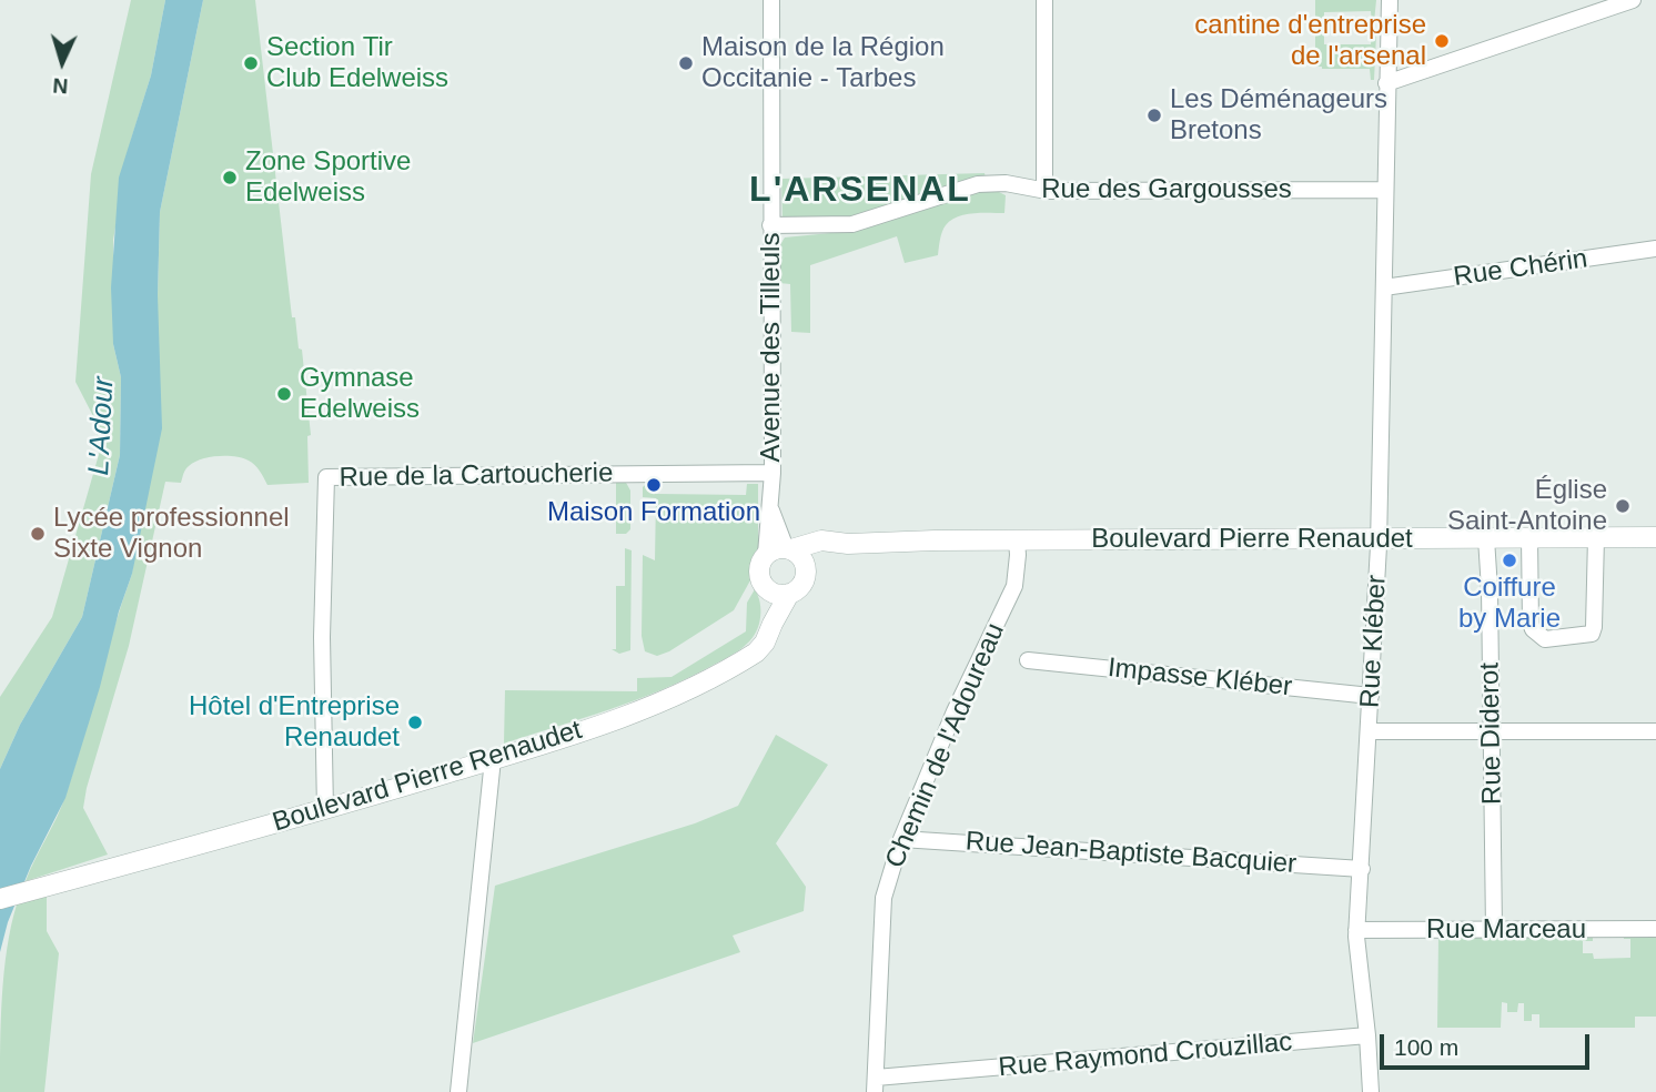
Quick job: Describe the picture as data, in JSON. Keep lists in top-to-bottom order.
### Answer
{
  "streets": {
    "street": [
      "Rue des Gargousses",
      "Rue Chérin",
      "Avenue des Tilleuls",
      "Rue de la Cartoucherie",
      "Boulevard Pierre Renaudet",
      "Rue Kléber",
      "Impasse Kléber",
      "Rue Diderot",
      "Chemin de l'Adoureau",
      "Rue Jean-Baptiste Bacquier",
      "Rue Marceau",
      "Rue Raymond Crouzillac"
    ]
  },
  "crossings": [
    ["Rue des Gargousses", "Avenue des Tilleuls"],
    ["Rue des Gargousses", "Rue Kléber"],
    ["Rue Chérin", "Rue Kléber"],
    ["Avenue des Tilleuls", "Rue de la Cartoucherie"],
    ["Avenue des Tilleuls", "Boulevard Pierre Renaudet"],
    ["Rue de la Cartoucherie", "Boulevard Pierre Renaudet"],
    ["Boulevard Pierre Renaudet", "Rue Kléber"],
    ["Boulevard Pierre Renaudet", "Rue Diderot"],
    ["Boulevard Pierre Renaudet", "Chemin de l'Adoureau"],
    ["Rue Kléber", "Impasse Kléber"],
    ["Rue Kléber", "Rue Jean-Baptiste Bacquier"],
    ["Rue Kléber", "Rue Marceau"],
    ["Rue Kléber", "Rue Raymond Crouzillac"],
    ["Rue Diderot", "Rue Marceau"],
    ["Chemin de l'Adoureau", "Rue Jean-Baptiste Bacquier"],
    ["Chemin de l'Adoureau", "Rue Raymond Crouzillac"]
  ],
  "districts": ["L'ARSENAL"],
  "water": ["L'Adour"],
  "places": [
    "cantine d'entreprise de l'arsenal",
    "Section Tir Club Edelweiss",
    "Maison de la Région Occitanie - Tarbes",
    "Les Déménageurs Bretons",
    "Zone Sportive Edelweiss",
    "Gymnase Edelweiss",
    "Maison Formation",
    "Église Saint-Antoine",
    "Lycée professionnel Sixte Vignon",
    "Coiffure by Marie",
    "Hôtel d'Entreprise Renaudet"
  ],
  "scale_bar": "100 m",
  "north": "bottom"
}
